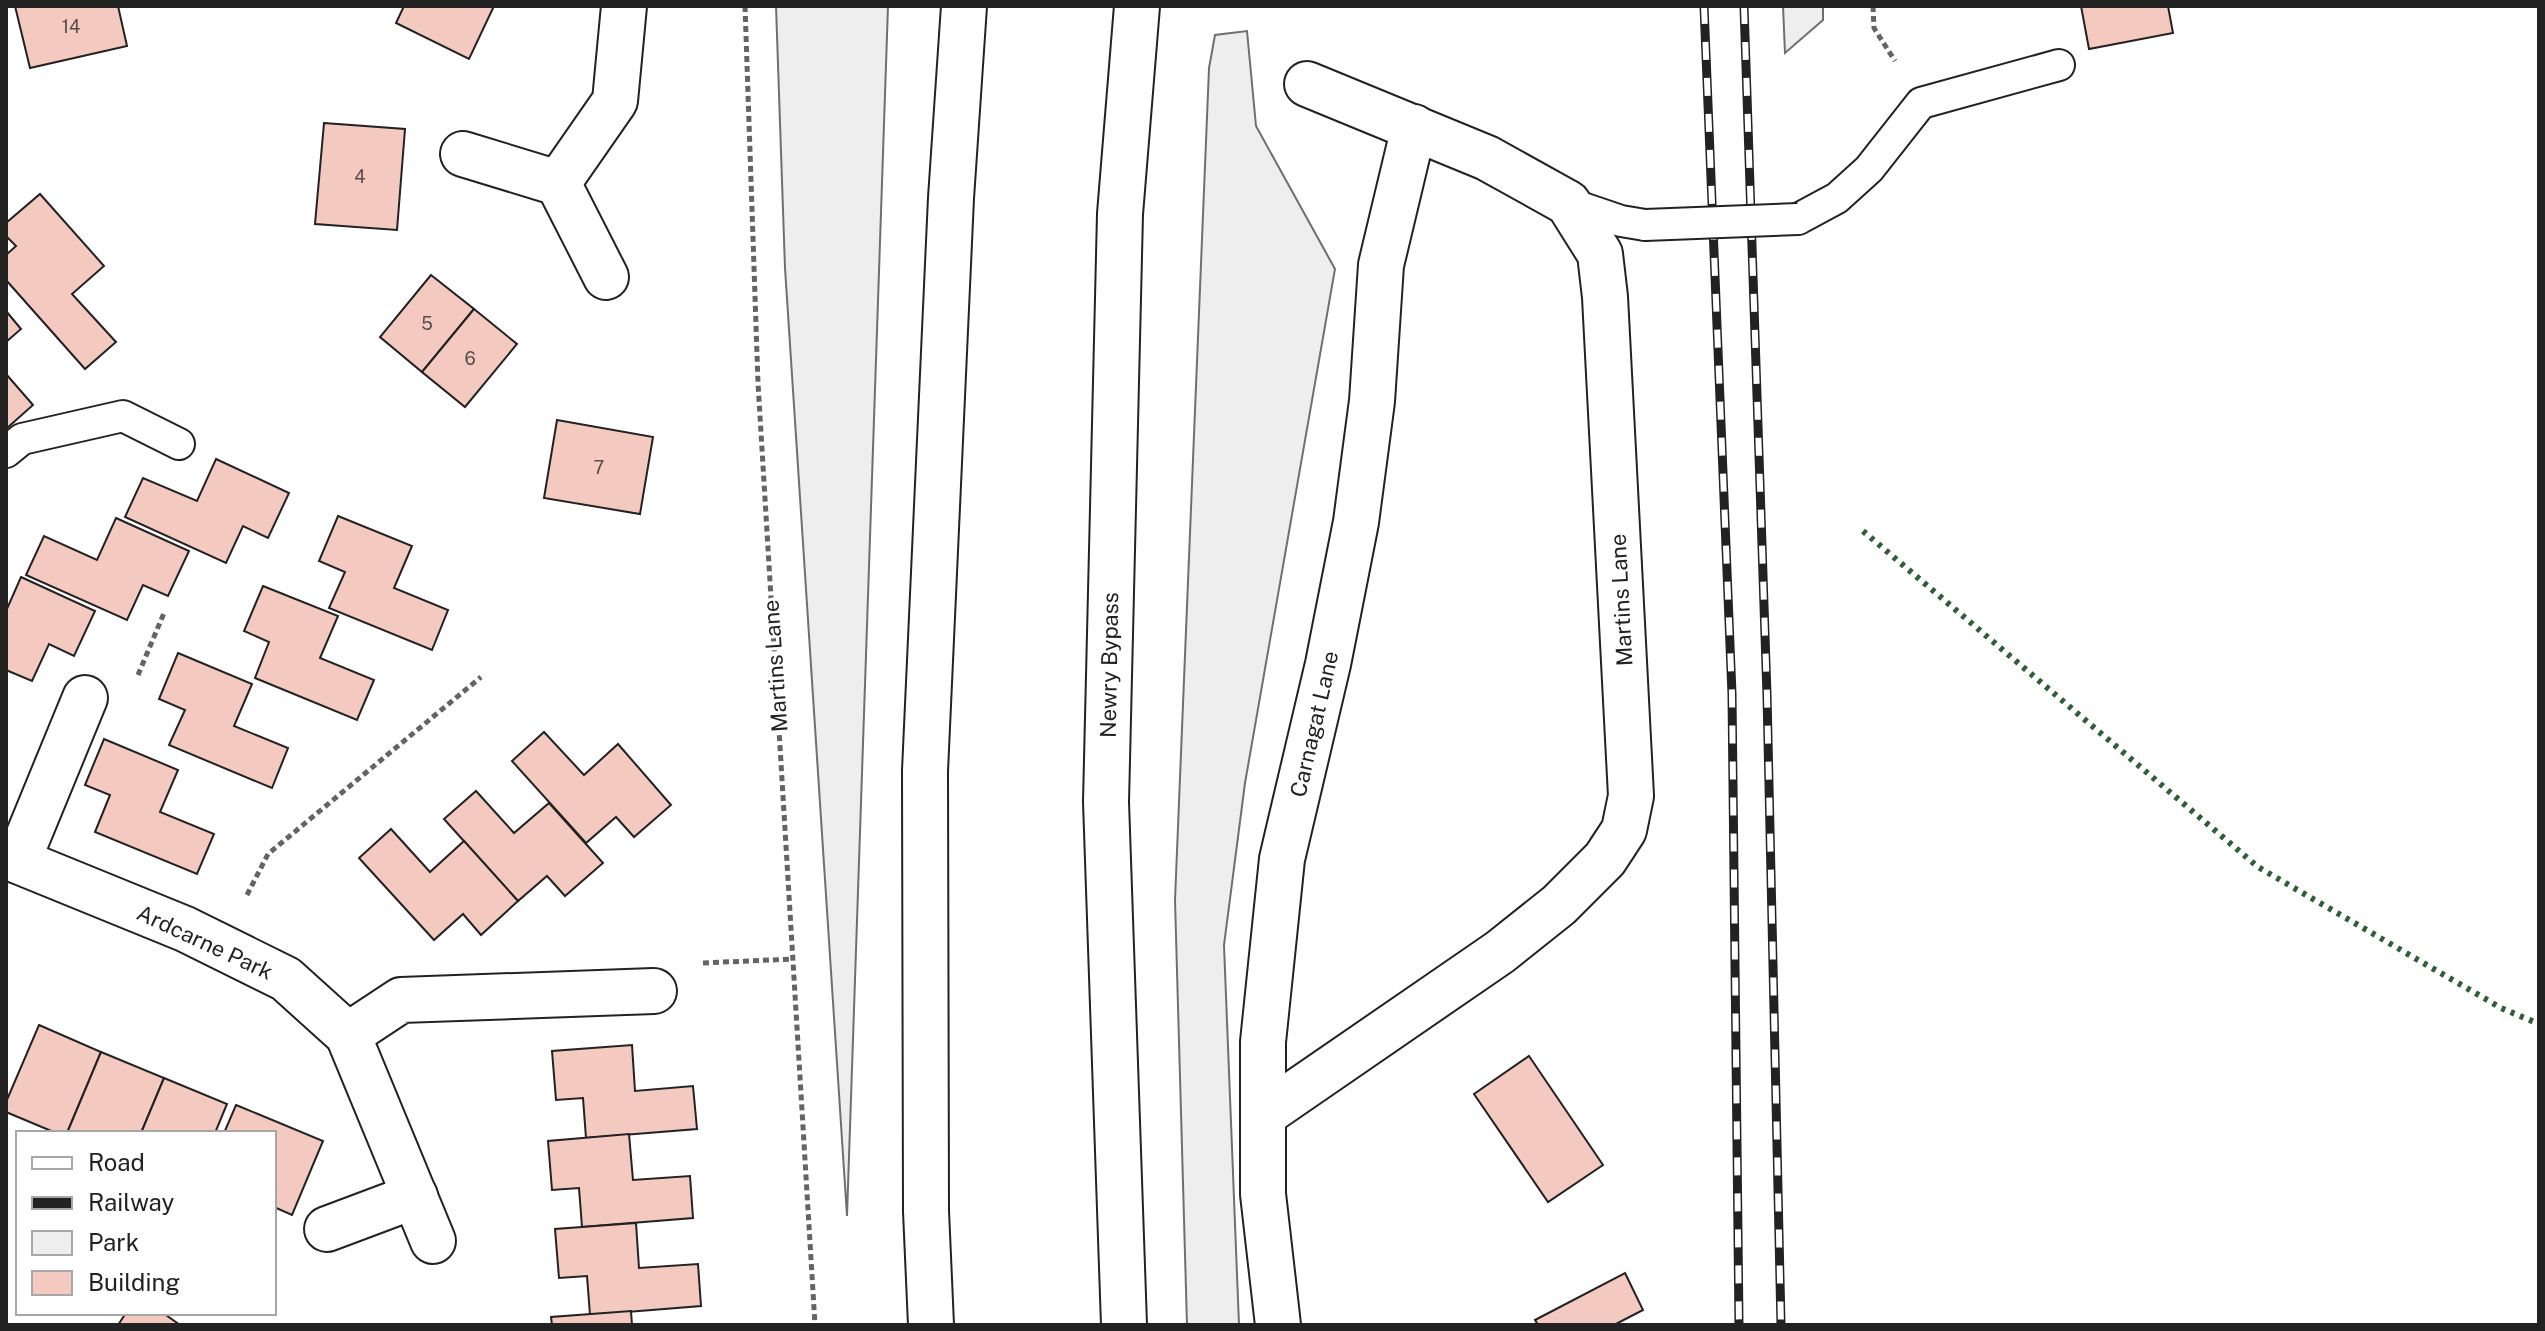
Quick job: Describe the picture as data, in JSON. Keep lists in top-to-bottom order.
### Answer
{
  "streets": {
    "main road": [
      "Martins Lane",
      "Newry Bypass",
      "Carnagat Lane",
      "Ardcarne Park"
    ]
  },
  "crossings": [
    ["Martins Lane", "Carnagat Lane"]
  ],
  "house_numbers": [
    "14",
    "4",
    "5",
    "6",
    "7"
  ],
  "legend": [
    "Road",
    "Railway",
    "Park",
    "Building"
  ]
}
